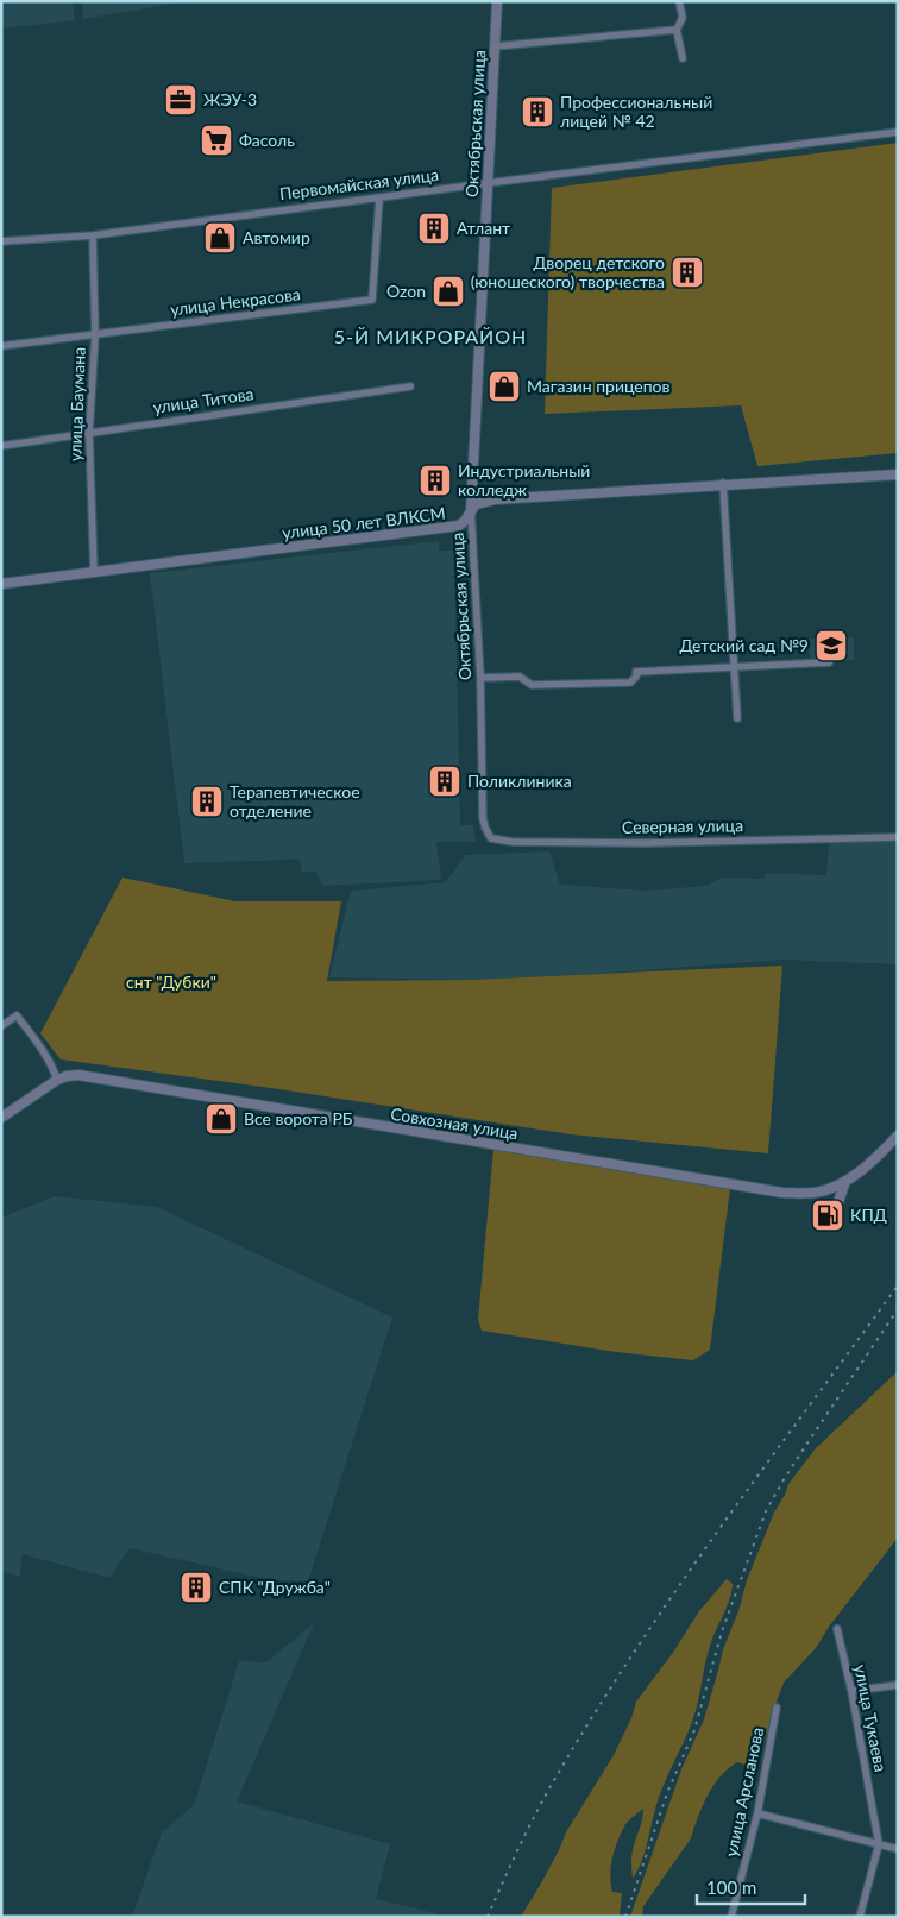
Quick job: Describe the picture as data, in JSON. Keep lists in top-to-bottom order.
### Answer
{
  "streets": {
    "street": [
      "Октябрьская улица",
      "Первомайская улица",
      "улица Некрасова",
      "улица Титова",
      "улица Баумана",
      "улица 50 лет ВЛКСМ",
      "Северная улица",
      "Совхозная улица",
      "улица Тукаева",
      "улица Арсланова"
    ]
  },
  "crossings": [
    ["Октябрьская улица", "Первомайская улица"],
    ["Октябрьская улица", "улица 50 лет ВЛКСМ"],
    ["Октябрьская улица", "Северная улица"],
    ["Первомайская улица", "улица Некрасова"],
    ["Первомайская улица", "улица Баумана"],
    ["улица Некрасова", "улица Баумана"],
    ["улица Титова", "улица Баумана"],
    ["улица Баумана", "улица 50 лет ВЛКСМ"]
  ],
  "districts": ["5-Й МИКРОРАЙОН"],
  "parks": ["снт \"Дубки\""],
  "places": {
    "office": ["ЖЭУ-3"],
    "building": [
      "Профессиональный лицей № 42",
      "Атлант",
      "Дворец детского (юношеского) творчества",
      "Индустриальный колледж",
      "Поликлиника",
      "Терапевтическое отделение",
      "СПК \"Дружба\""
    ],
    "supermarket": ["Фасоль"],
    "shop": [
      "Автомир",
      "Ozon",
      "Магазин прицепов",
      "Все ворота РБ"
    ],
    "school or university": ["Детский сад №9"],
    "fuel station": ["КПД"]
  },
  "scale_bar": "100 m"
}
